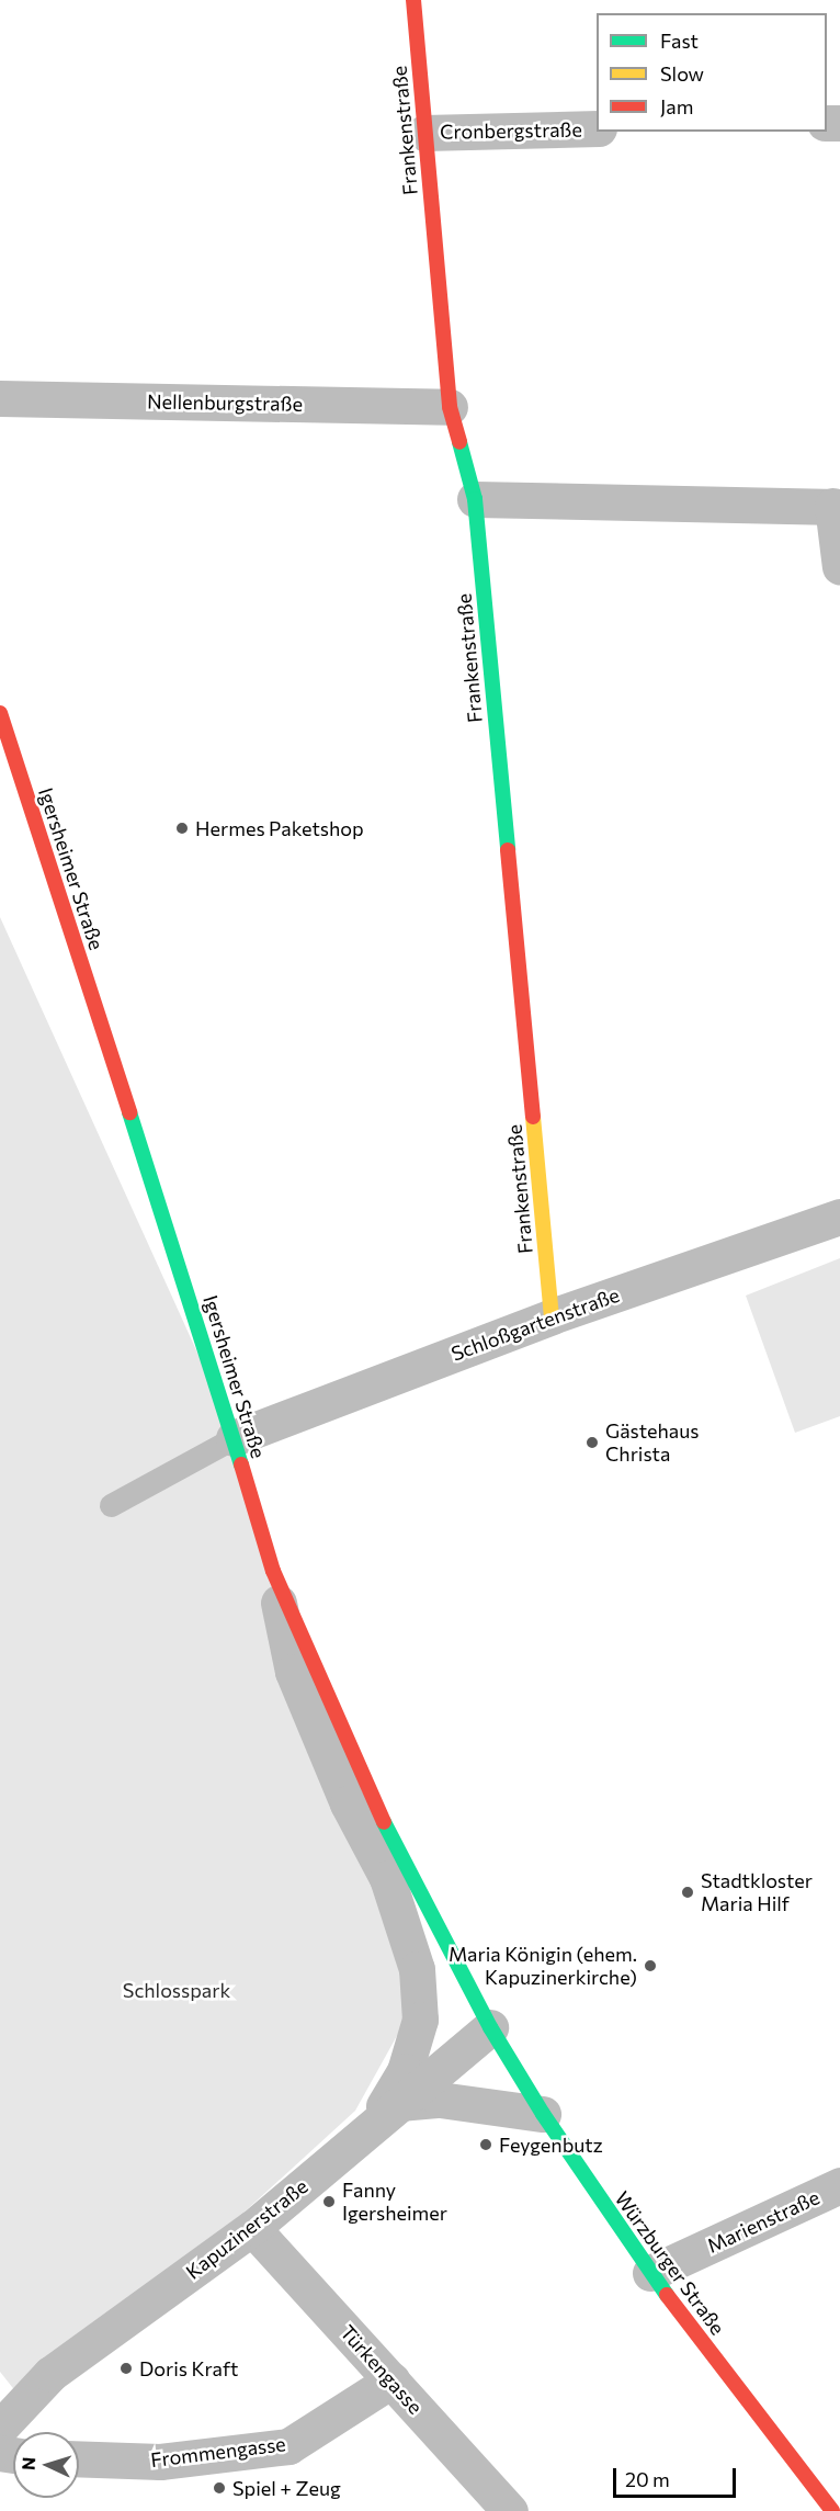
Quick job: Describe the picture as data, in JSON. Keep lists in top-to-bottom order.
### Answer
{
  "streets": {
    "street": [
      "Frankenstraße",
      "Cronbergstraße",
      "Nellenburgstraße",
      "Igersheimer Straße",
      "Schloßgartenstraße",
      "Marienstraße",
      "Kapuzinerstraße",
      "Würzburger Straße",
      "Türkengasse",
      "Frommengasse"
    ]
  },
  "crossings": [
    ["Frankenstraße", "Cronbergstraße"],
    ["Frankenstraße", "Nellenburgstraße"],
    ["Frankenstraße", "Schloßgartenstraße"],
    ["Igersheimer Straße", "Schloßgartenstraße"],
    ["Igersheimer Straße", "Kapuzinerstraße"],
    ["Igersheimer Straße", "Würzburger Straße"],
    ["Marienstraße", "Würzburger Straße"],
    ["Kapuzinerstraße", "Würzburger Straße"],
    ["Kapuzinerstraße", "Türkengasse"],
    ["Türkengasse", "Frommengasse"]
  ],
  "parks": ["Schlosspark"],
  "places": [
    "Hermes Paketshop",
    "Gästehaus Christa",
    "Stadtkloster Maria Hilf",
    "Maria Königin (ehem. Kapuzinerkirche)",
    "Feygenbutz",
    "Fanny Igersheimer",
    "Doris Kraft",
    "Spiel + Zeug"
  ],
  "legend": ["Fast", "Slow", "Jam"],
  "scale_bar": "20 m",
  "north": "left"
}
